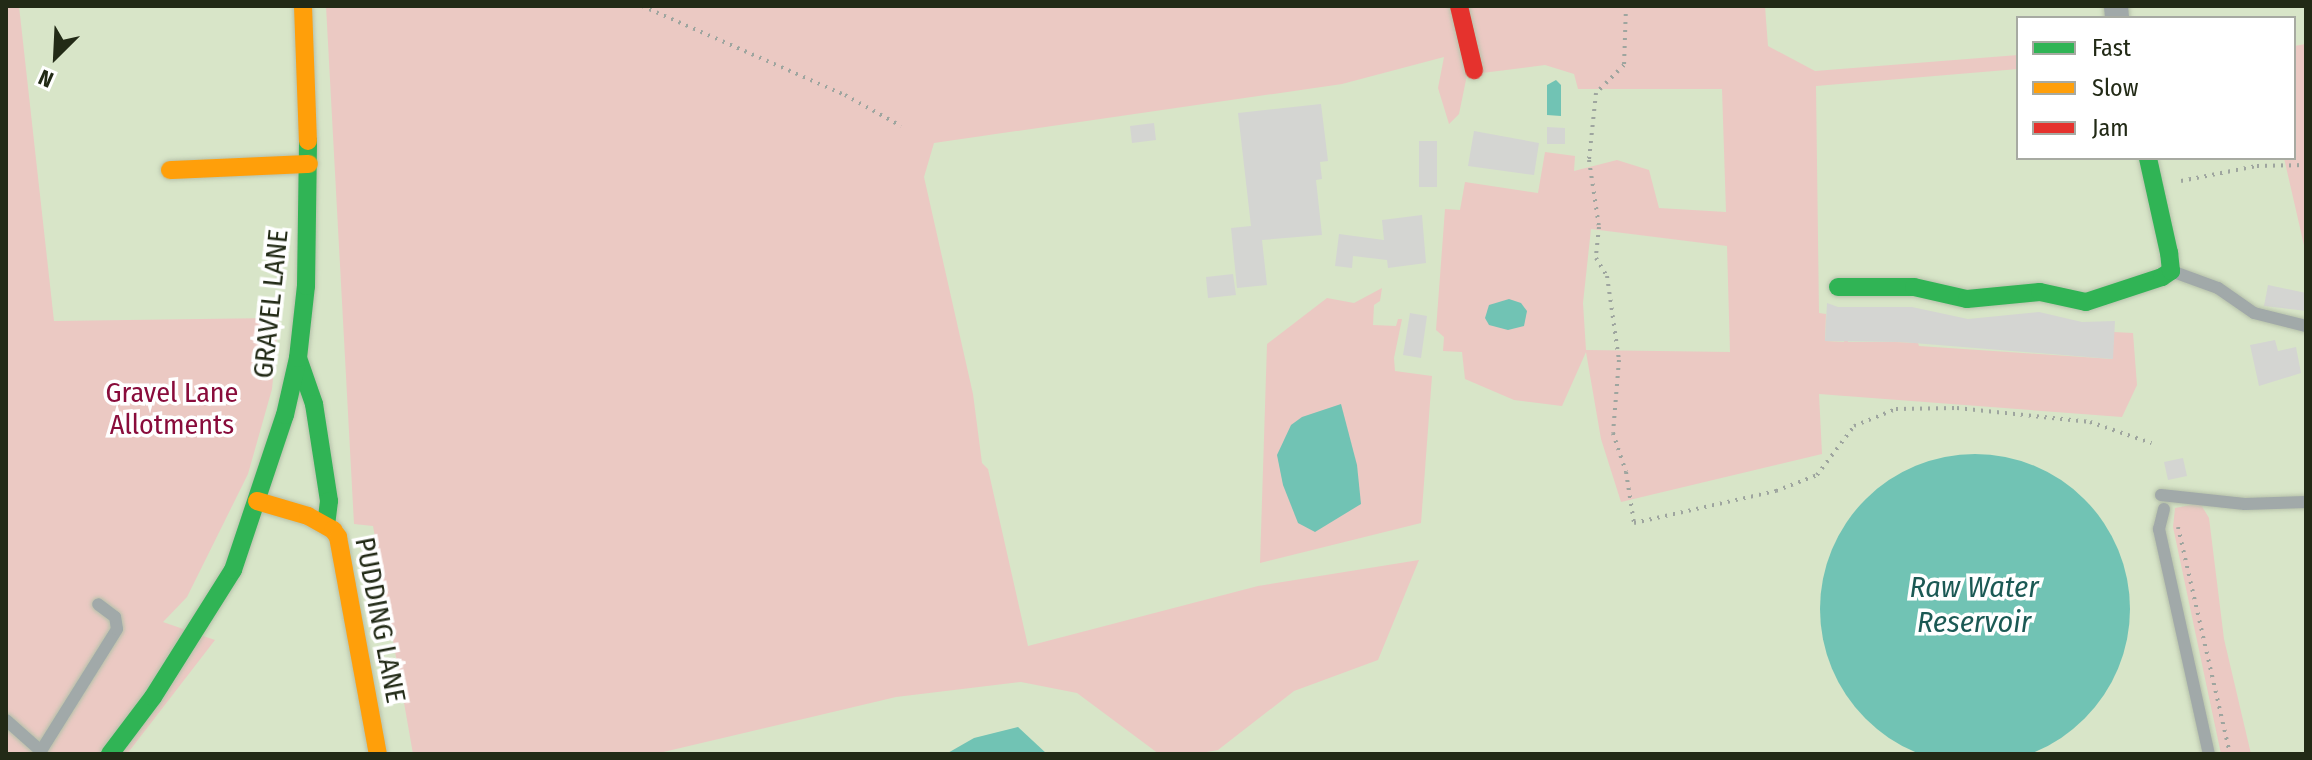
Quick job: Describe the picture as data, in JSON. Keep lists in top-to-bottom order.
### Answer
{
  "streets": {
    "street": ["GRAVEL LANE", "PUDDING LANE"]
  },
  "crossings": [
    ["GRAVEL LANE", "PUDDING LANE"]
  ],
  "water": ["Raw Water Reservoir"],
  "parks": ["Gravel Lane Allotments"],
  "legend": ["Fast", "Slow", "Jam"],
  "north": "bottom left"
}
